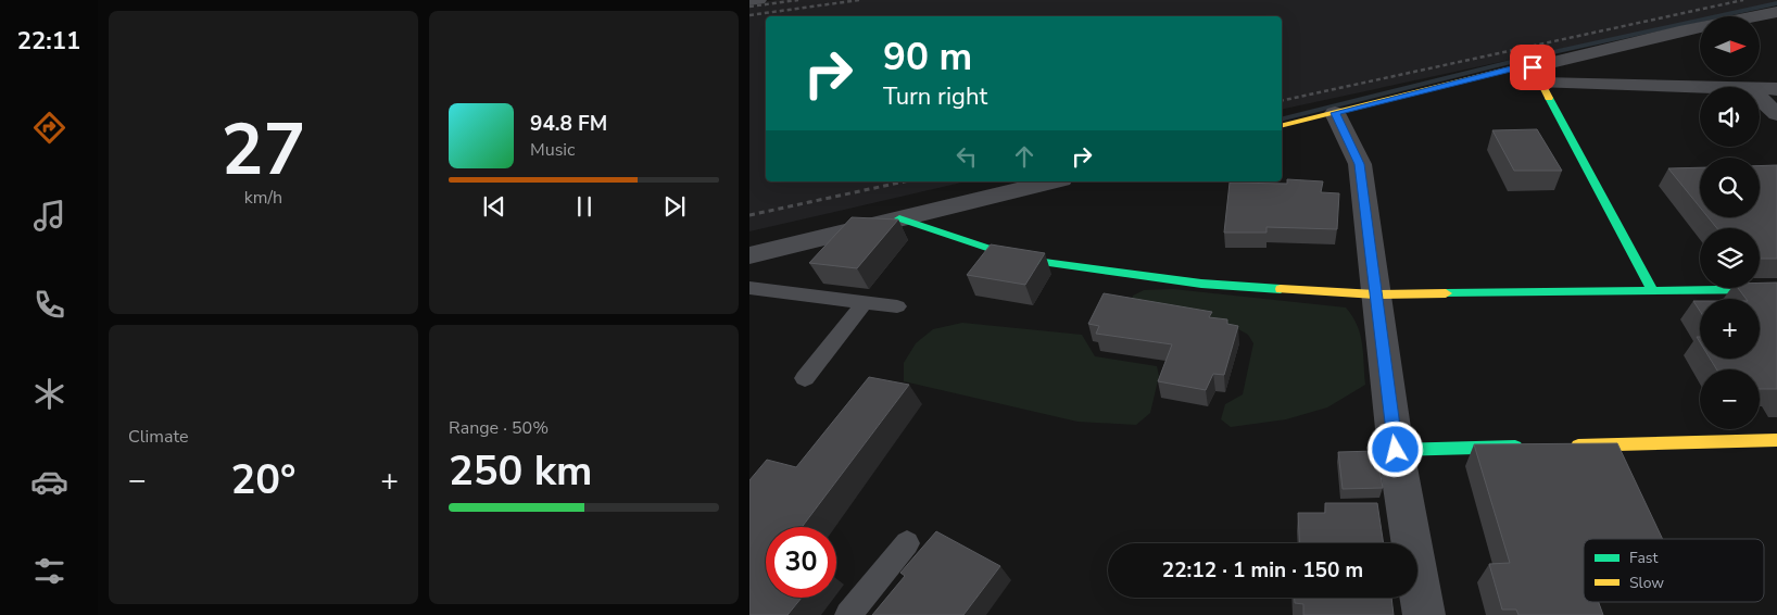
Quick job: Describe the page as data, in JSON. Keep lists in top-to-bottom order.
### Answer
{
  "legend": ["Fast", "Slow"],
  "north": "right",
  "page": {
    "tabs": "22:11",
    "tile": [
      ["27", "km/h"],
      "Climate",
      ["Range · 50%", "250 km"]
    ],
    "map_buttons": ["+", "−"],
    "turn": ["90 m", "Turn right"],
    "song": ["94.8 FM", "Music"],
    "heat": ["−", "20°", "+"],
    "limit": "30",
    "trip": "22:12 · 1 min · 150 m"
  }
}
